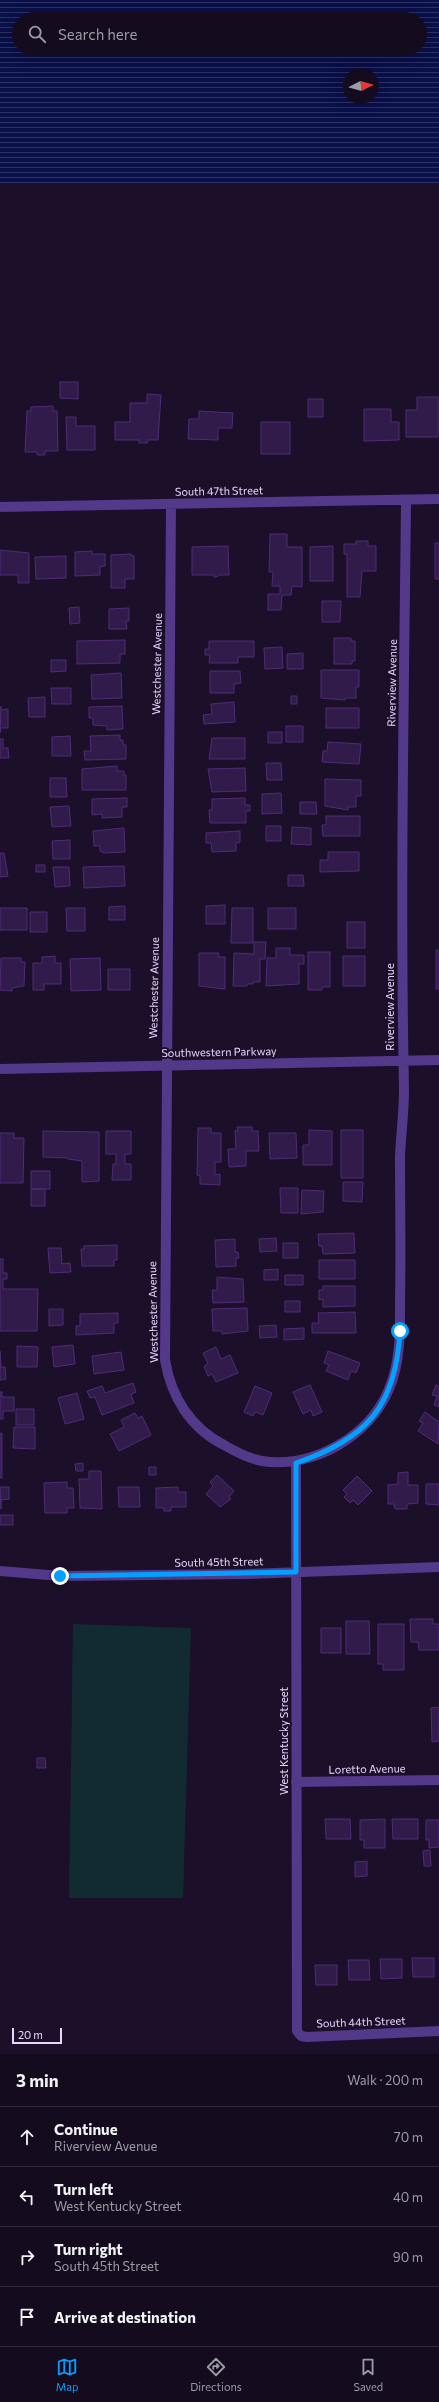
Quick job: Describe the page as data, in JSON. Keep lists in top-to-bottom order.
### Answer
{
  "streets": {
    "street": [
      "South 47th Street",
      "Westchester Avenue",
      "Riverview Avenue",
      "Southwestern Parkway",
      "South 45th Street",
      "West Kentucky Street",
      "Loretto Avenue",
      "South 44th Street"
    ]
  },
  "crossings": [
    ["South 47th Street", "Westchester Avenue"],
    ["South 47th Street", "Riverview Avenue"],
    ["Westchester Avenue", "Riverview Avenue"],
    ["Westchester Avenue", "Southwestern Parkway"],
    ["Westchester Avenue", "West Kentucky Street"],
    ["Riverview Avenue", "Southwestern Parkway"],
    ["Riverview Avenue", "West Kentucky Street"],
    ["South 45th Street", "West Kentucky Street"],
    ["West Kentucky Street", "Loretto Avenue"],
    ["West Kentucky Street", "South 44th Street"]
  ],
  "scale_bar": "20 m",
  "north": "right",
  "page": {
    "search": "Search here",
    "scale": "20 m",
    "heading": ["3 min", "Walk · 200 m"],
    "list": [
      ["Continue", "Riverview Avenue", "70 m"],
      ["Turn left", "West Kentucky Street", "40 m"],
      ["Turn right", "South 45th Street", "90 m"],
      "Arrive at destination"
    ],
    "nav": ["Map", "Directions", "Saved"]
  }
}
